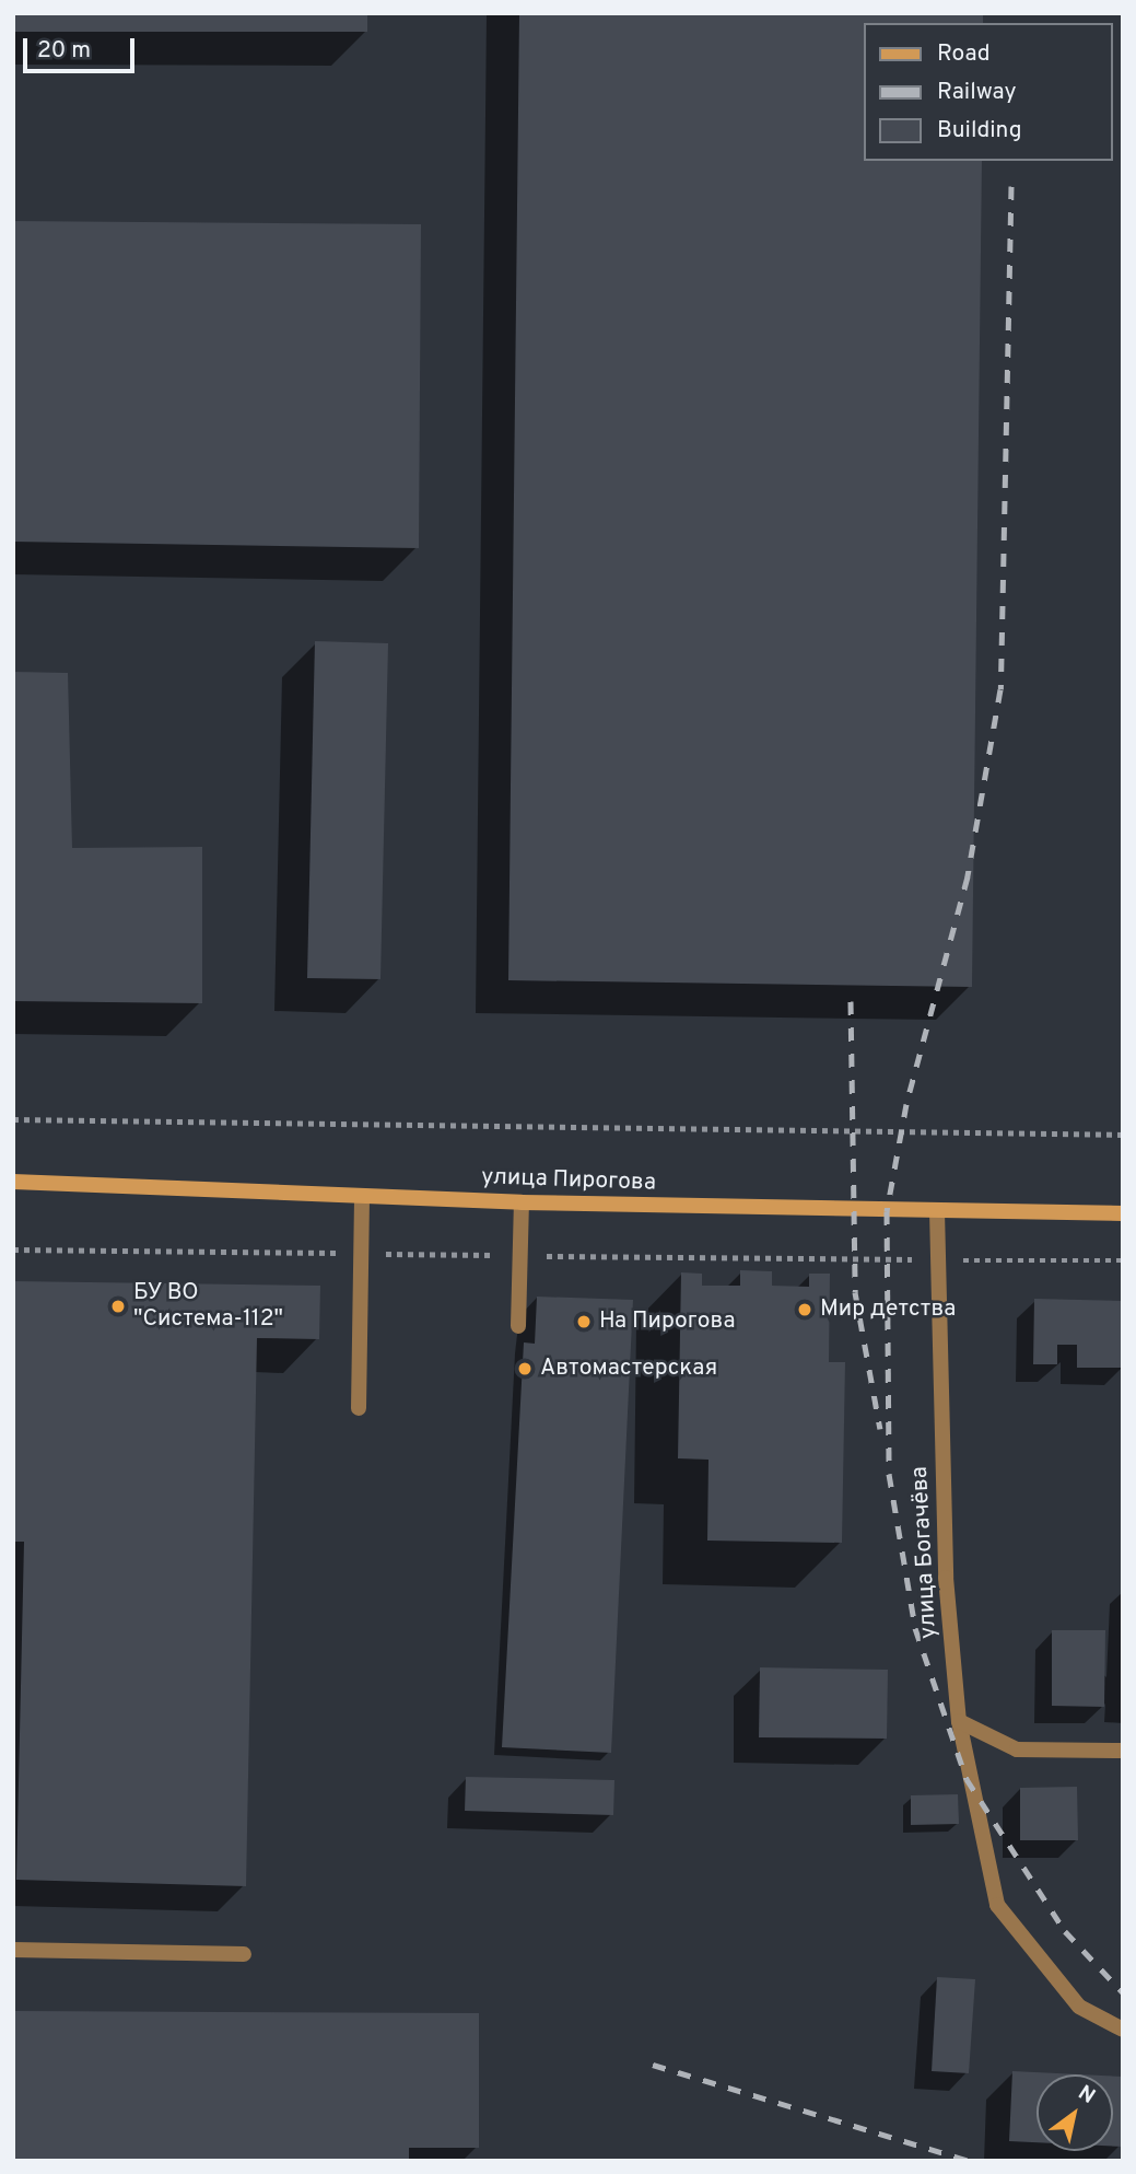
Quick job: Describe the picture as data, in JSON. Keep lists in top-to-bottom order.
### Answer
{
  "streets": {
    "street": ["улица Пирогова", "улица Богачёва"]
  },
  "crossings": [
    ["улица Пирогова", "улица Богачёва"]
  ],
  "places": [
    "БУ ВО \"Система-112\"",
    "Мир детства",
    "На Пирогова",
    "Автомастерская"
  ],
  "legend": ["Road", "Railway", "Building"],
  "scale_bar": "20 m",
  "north": "top right"
}
